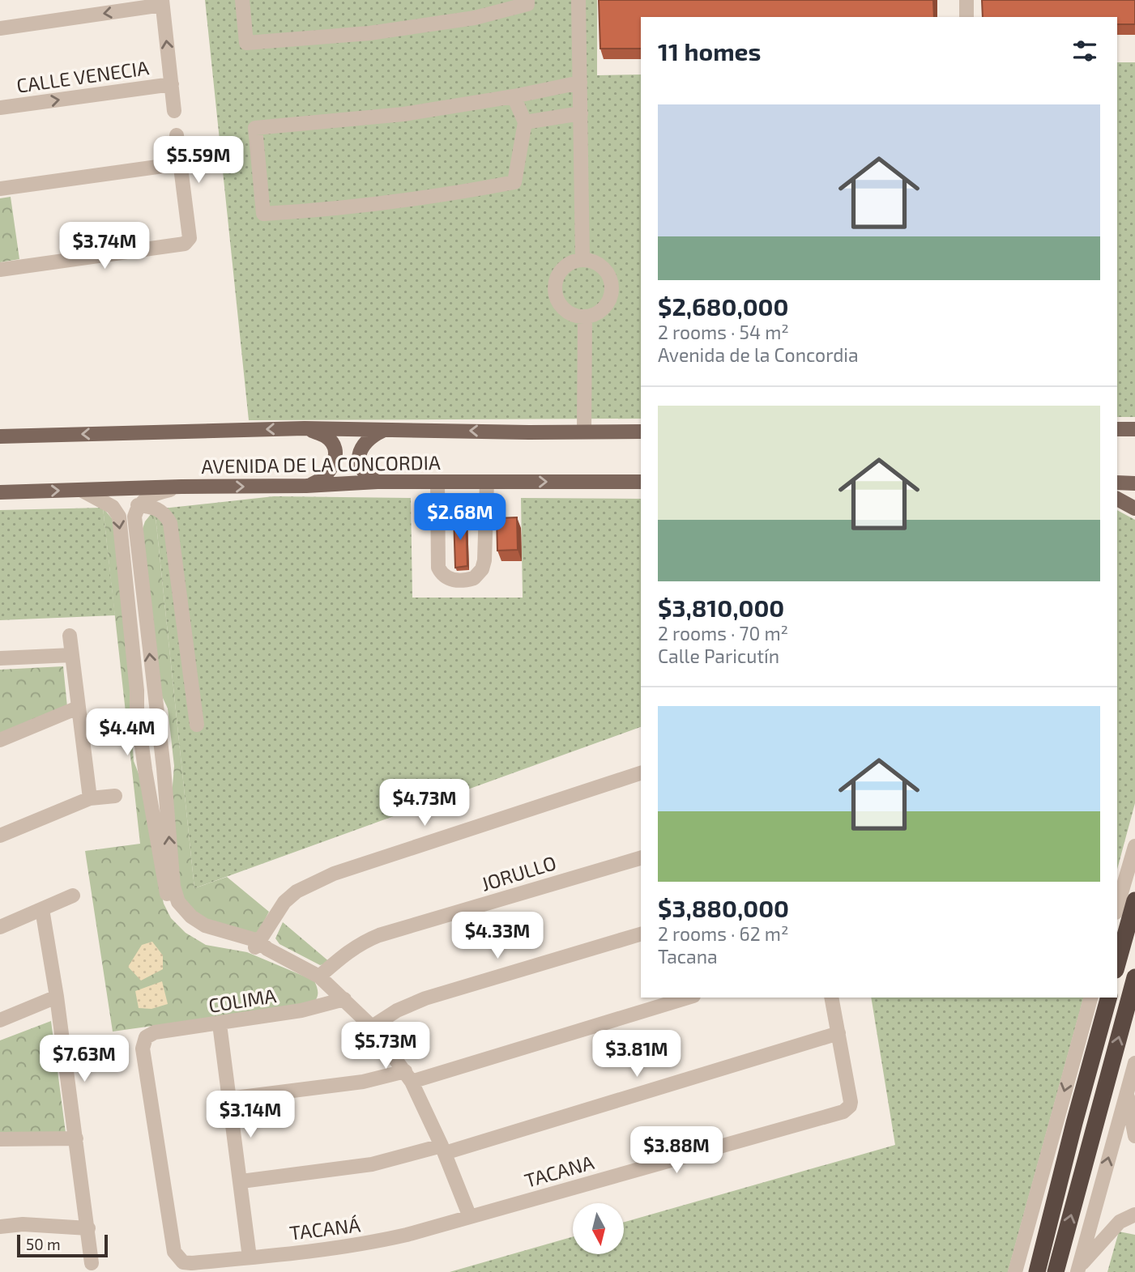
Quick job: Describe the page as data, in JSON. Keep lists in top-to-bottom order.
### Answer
{
  "streets": {
    "main road": ["AVENIDA DE LA CONCORDIA"],
    "street": [
      "CALLE VENECIA",
      "JORULLO",
      "COLIMA",
      "TACANA",
      "TACANÁ"
    ]
  },
  "crossings": [
    ["COLIMA", "TACANÁ"],
    ["TACANA", "TACANÁ"]
  ],
  "scale_bar": "50 m",
  "north": "bottom",
  "page": {
    "heading": "11 homes",
    "list": [
      {
        "name": "$2,680,000",
        "note": "2 rooms · 54 m² · Avenida de la Concordia"
      },
      {
        "name": "$3,810,000",
        "note": "2 rooms · 70 m² · Calle Paricutín"
      },
      {
        "name": "$3,880,000",
        "note": "2 rooms · 62 m² · Tacana"
      }
    ],
    "price": [
      "$5.59M",
      "$3.74M",
      "$2.68M",
      "$4.4M",
      "$4.73M",
      "$4.33M",
      "$5.73M",
      "$3.81M",
      "$7.63M",
      "$3.14M",
      "$3.88M"
    ],
    "scale": "50 m"
  }
}
